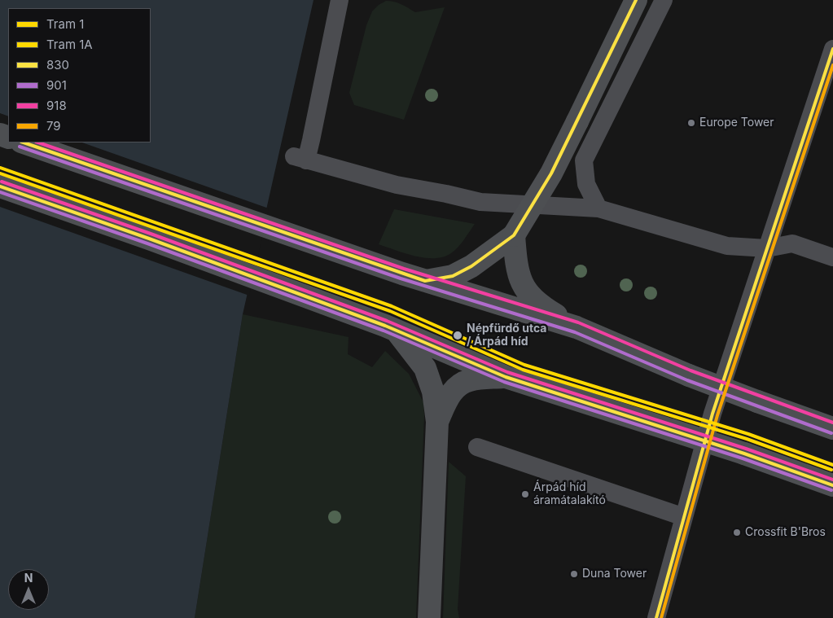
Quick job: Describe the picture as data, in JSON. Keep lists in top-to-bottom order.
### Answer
{
  "places": [
    "Europe Tower",
    "Népfürdő utca / Árpád híd",
    "Árpád híd áramátalakító",
    "Crossfit B'Bros",
    "Duna Tower"
  ],
  "lines": [
    "transit line 830",
    "transit line 79",
    "transit line 918",
    "transit line 901",
    "tram line 1",
    "tram line 1A"
  ],
  "legend": [
    "Tram 1",
    "Tram 1A",
    "830",
    "901",
    "918",
    "79"
  ],
  "north": "top"
}
